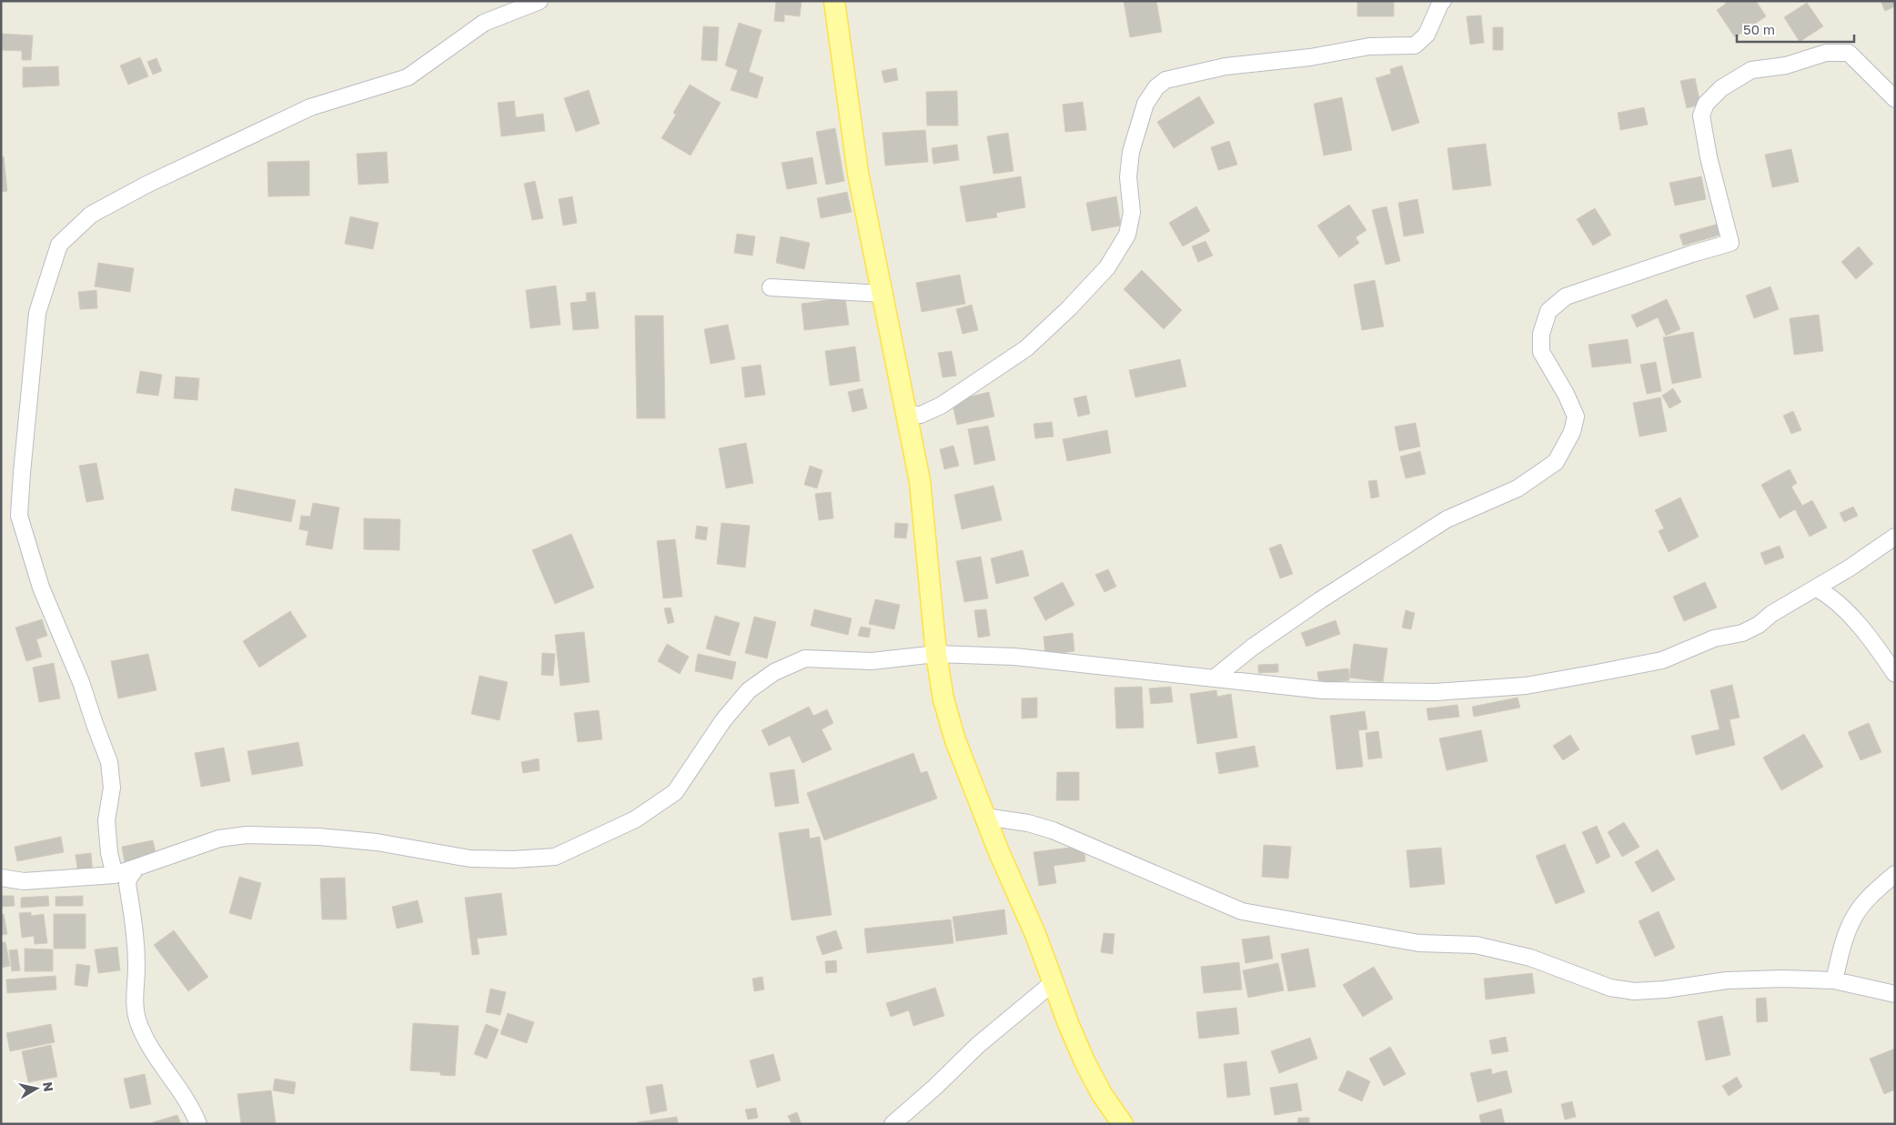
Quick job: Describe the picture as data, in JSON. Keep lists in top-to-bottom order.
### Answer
{
  "scale_bar": "50 m",
  "north": "right"
}
